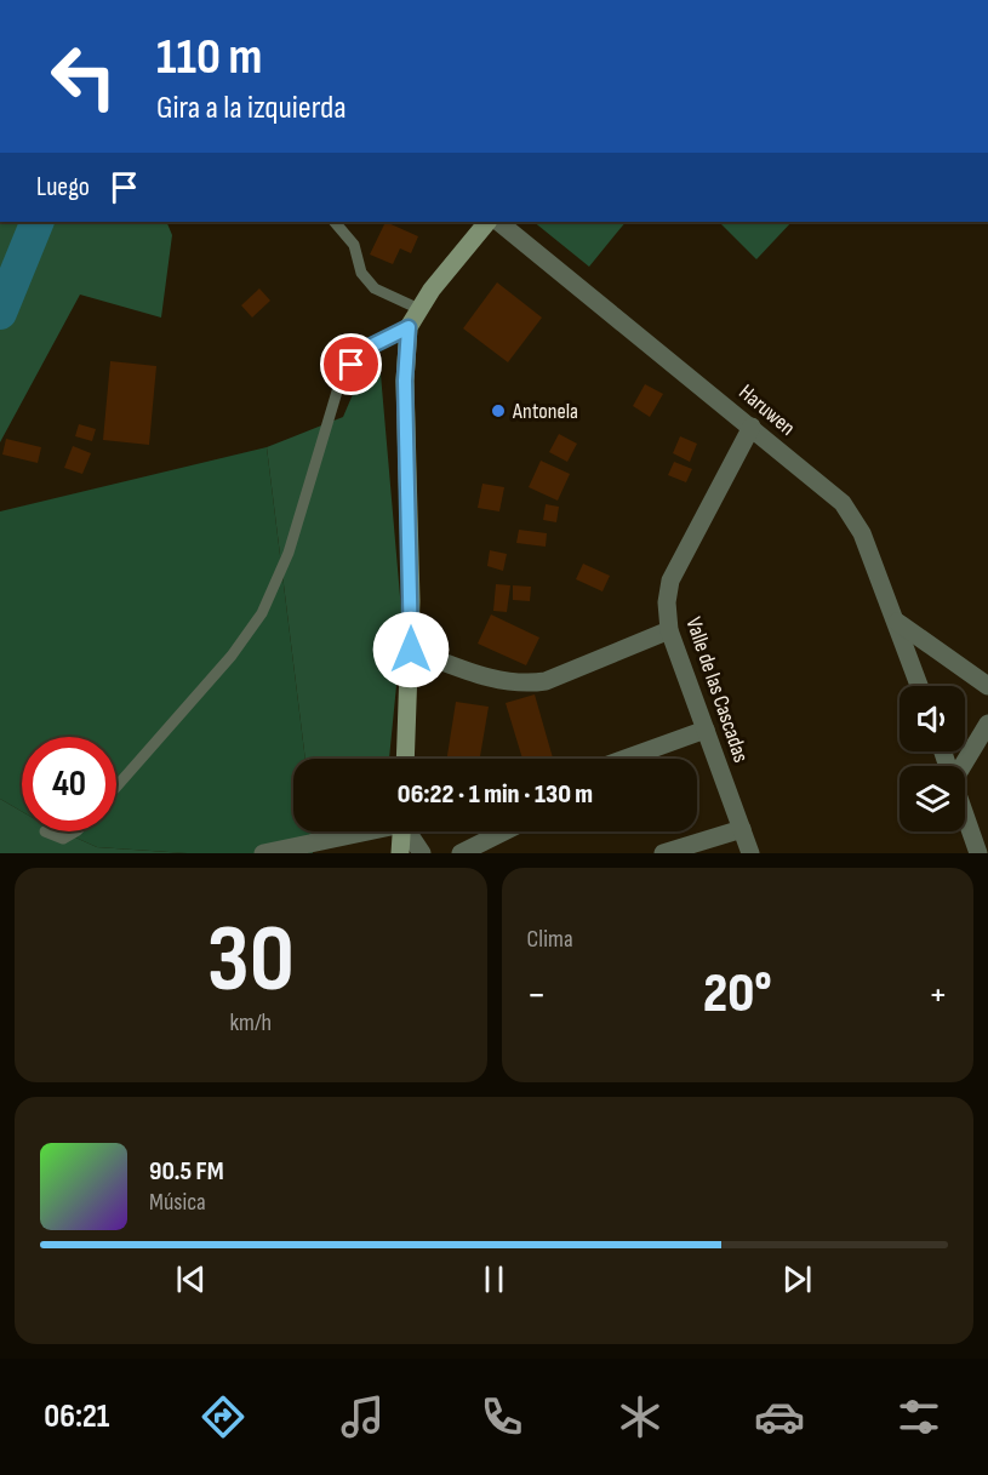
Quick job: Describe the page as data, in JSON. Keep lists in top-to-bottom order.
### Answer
{
  "streets": {
    "street": ["Haruwen", "Valle de las Cascadas"]
  },
  "crossings": [
    ["Haruwen", "Valle de las Cascadas"]
  ],
  "places": ["Antonela"],
  "page": {
    "turn": ["110 m", "Gira a la izquierda"],
    "then": "Luego",
    "limit": "40",
    "trip": "06:22 · 1 min · 130 m",
    "tile": [
      ["30", "km/h"],
      "Clima"
    ],
    "heat": ["−", "20°", "+"],
    "song": ["90.5 FM", "Música"],
    "tabs": "06:21"
  }
}
